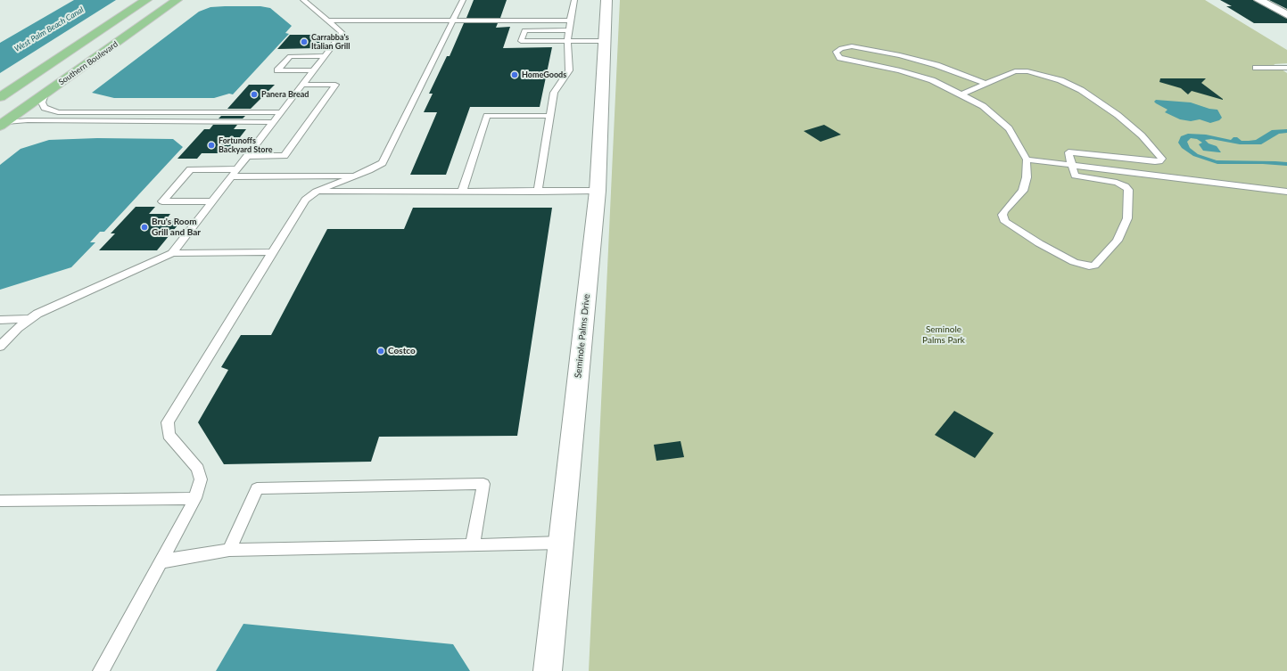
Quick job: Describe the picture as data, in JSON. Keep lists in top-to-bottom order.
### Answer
{
  "streets": {
    "highway": ["Southern Boulevard"],
    "street": ["Seminole Palms Drive"]
  },
  "water": ["West Palm Beach Canal"],
  "parks": ["Seminole Palms Park"],
  "places": [
    "Carrabba's Italian Grill",
    "HomeGoods",
    "Panera Bread",
    "Fortunoffs Backyard Store",
    "Bru's Room Grill and Bar",
    "Costco"
  ]
}
